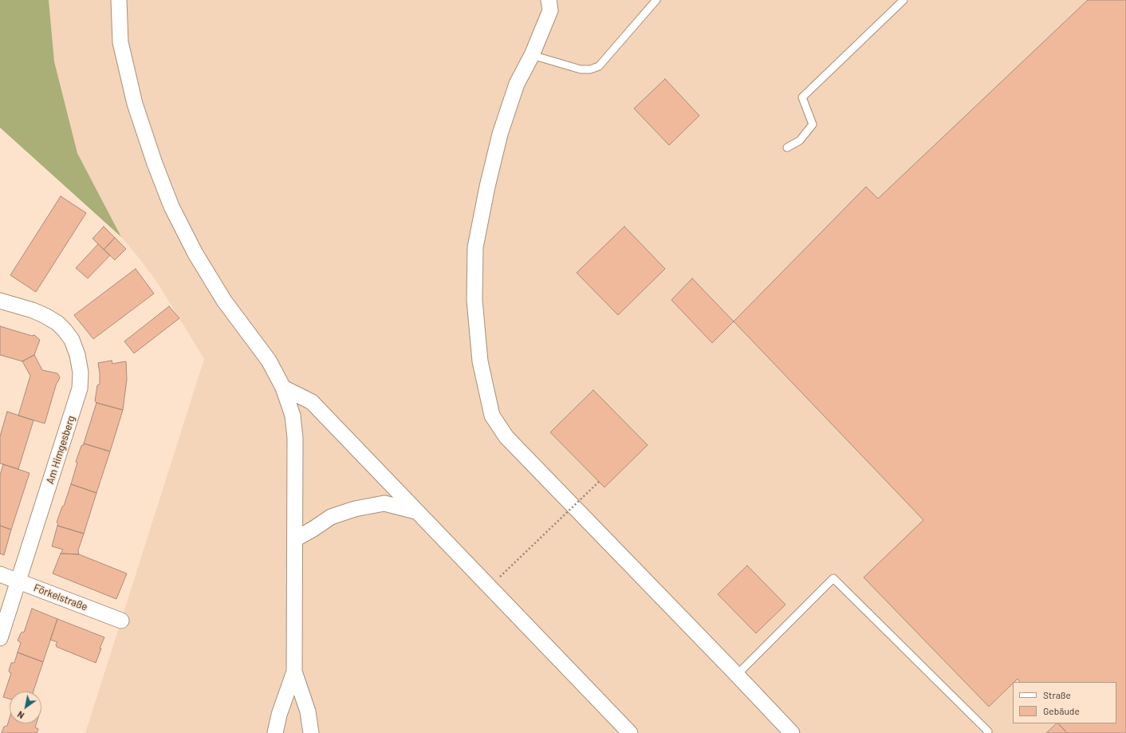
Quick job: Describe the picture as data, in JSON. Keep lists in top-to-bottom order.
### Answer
{
  "streets": {
    "street": ["Am Himgesberg", "Förkelstraße"]
  },
  "crossings": [
    ["Am Himgesberg", "Förkelstraße"]
  ],
  "legend": ["Straße", "Gebäude"],
  "north": "bottom left"
}
